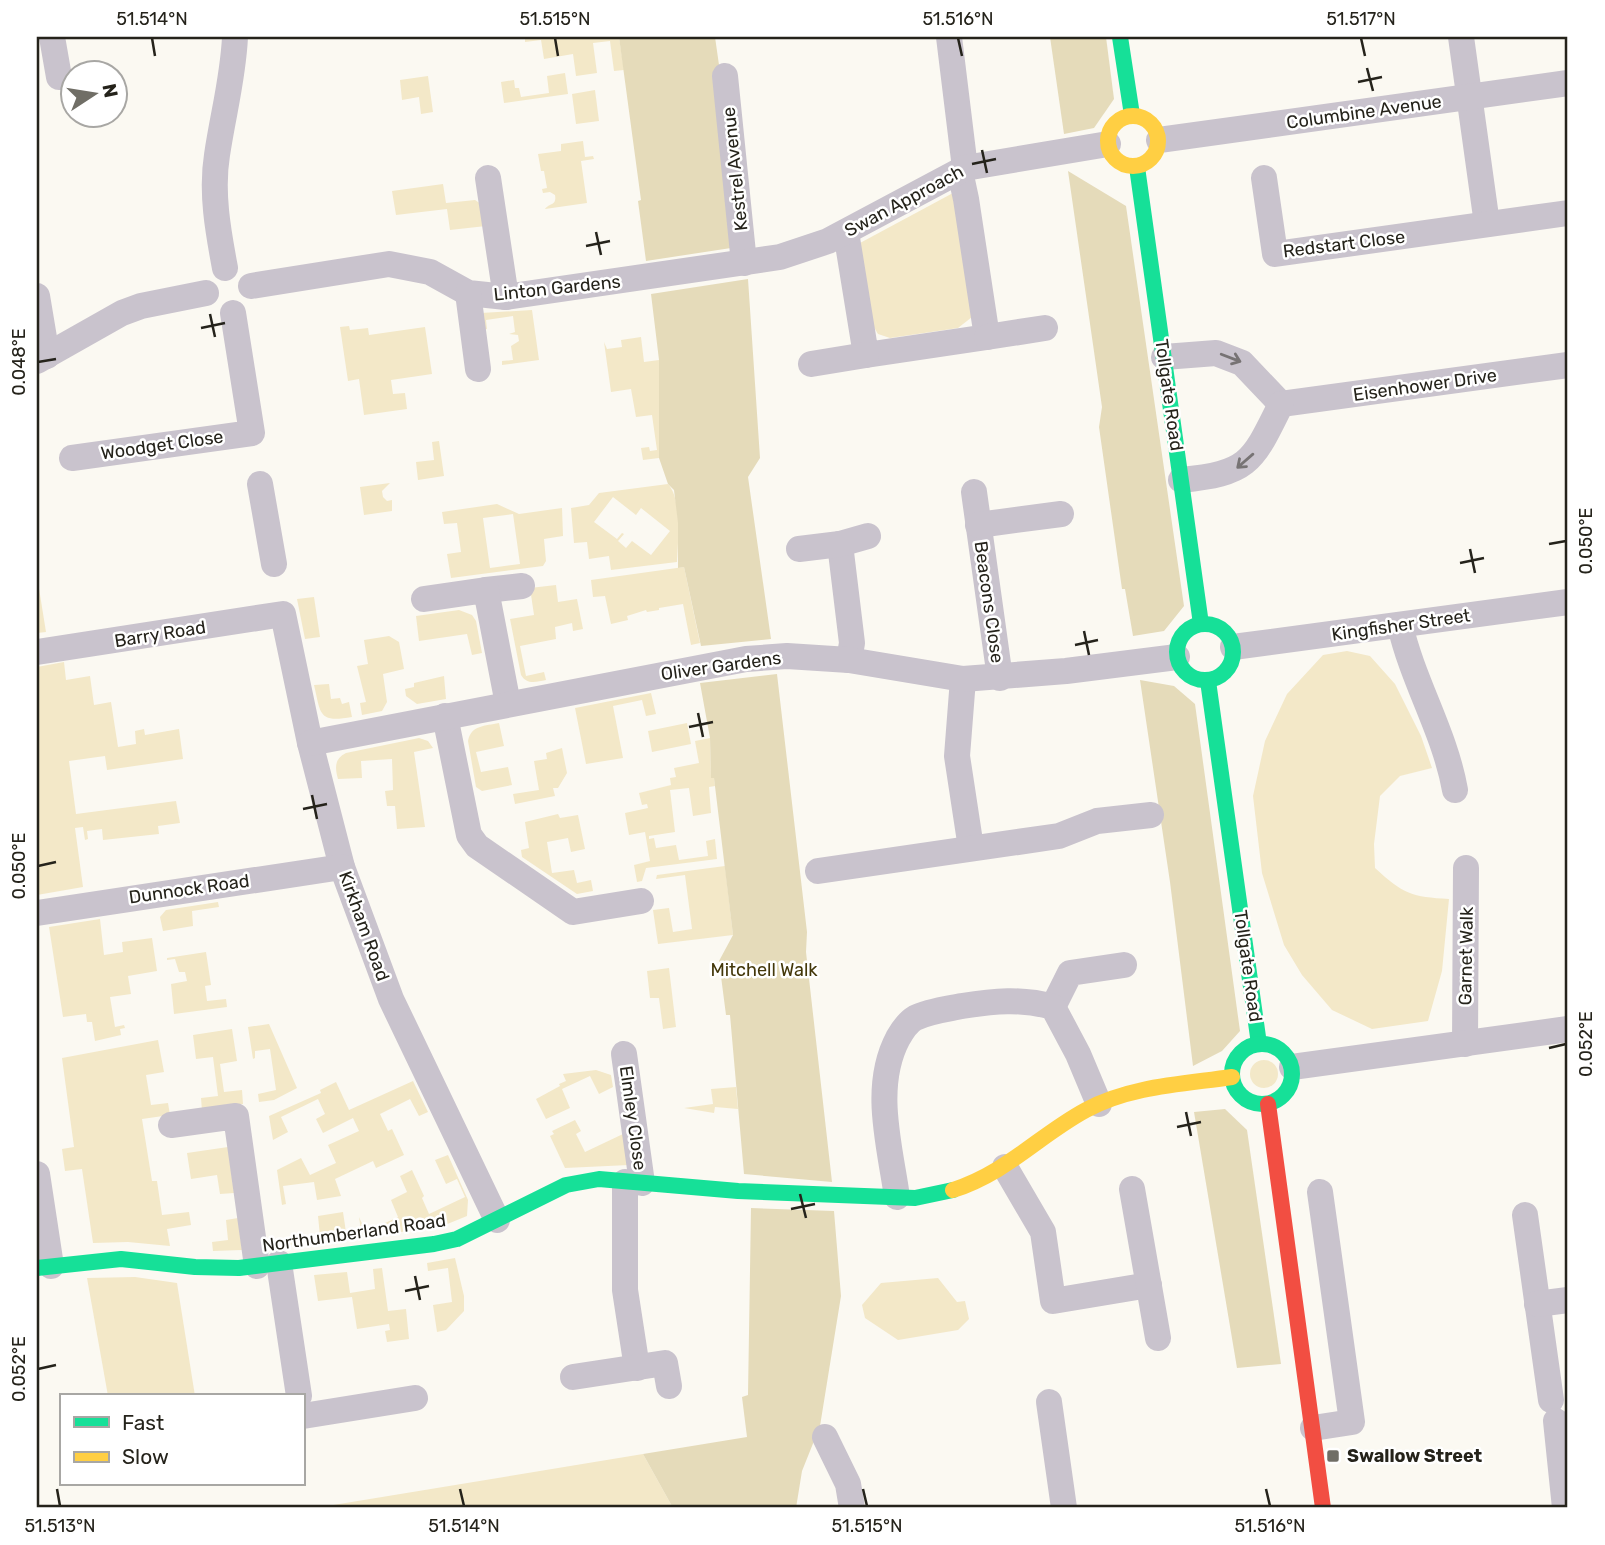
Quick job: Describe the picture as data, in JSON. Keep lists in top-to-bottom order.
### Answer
{
  "streets": {
    "street": [
      "Columbine Avenue",
      "Kestrel Avenue",
      "Swan Approach",
      "Redstart Close",
      "Linton Gardens",
      "Eisenhower Drive",
      "Tollgate Road",
      "Woodget Close",
      "Beacons Close",
      "Kingfisher Street",
      "Barry Road",
      "Oliver Gardens",
      "Dunnock Road",
      "Kirkham Road",
      "Garnet Walk",
      "Elmley Close",
      "Northumberland Road"
    ]
  },
  "crossings": [
    ["Columbine Avenue", "Swan Approach"],
    ["Columbine Avenue", "Tollgate Road"],
    ["Kestrel Avenue", "Swan Approach"],
    ["Kestrel Avenue", "Linton Gardens"],
    ["Swan Approach", "Linton Gardens"],
    ["Swan Approach", "Tollgate Road"],
    ["Linton Gardens", "Woodget Close"],
    ["Tollgate Road", "Kingfisher Street"],
    ["Tollgate Road", "Oliver Gardens"],
    ["Beacons Close", "Oliver Gardens"],
    ["Kingfisher Street", "Oliver Gardens"],
    ["Barry Road", "Kirkham Road"],
    ["Oliver Gardens", "Kirkham Road"],
    ["Dunnock Road", "Kirkham Road"],
    ["Kirkham Road", "Northumberland Road"],
    ["Elmley Close", "Northumberland Road"]
  ],
  "parks": ["Mitchell Walk"],
  "places": {
    "transit": ["Swallow Street"]
  },
  "legend": ["Fast", "Slow"],
  "north": "right",
  "coordinates": [
    "51.514°N",
    "51.515°N",
    "51.516°N",
    "51.517°N",
    "0.048°E",
    "0.050°E",
    "0.052°E",
    "51.513°N"
  ]
}
